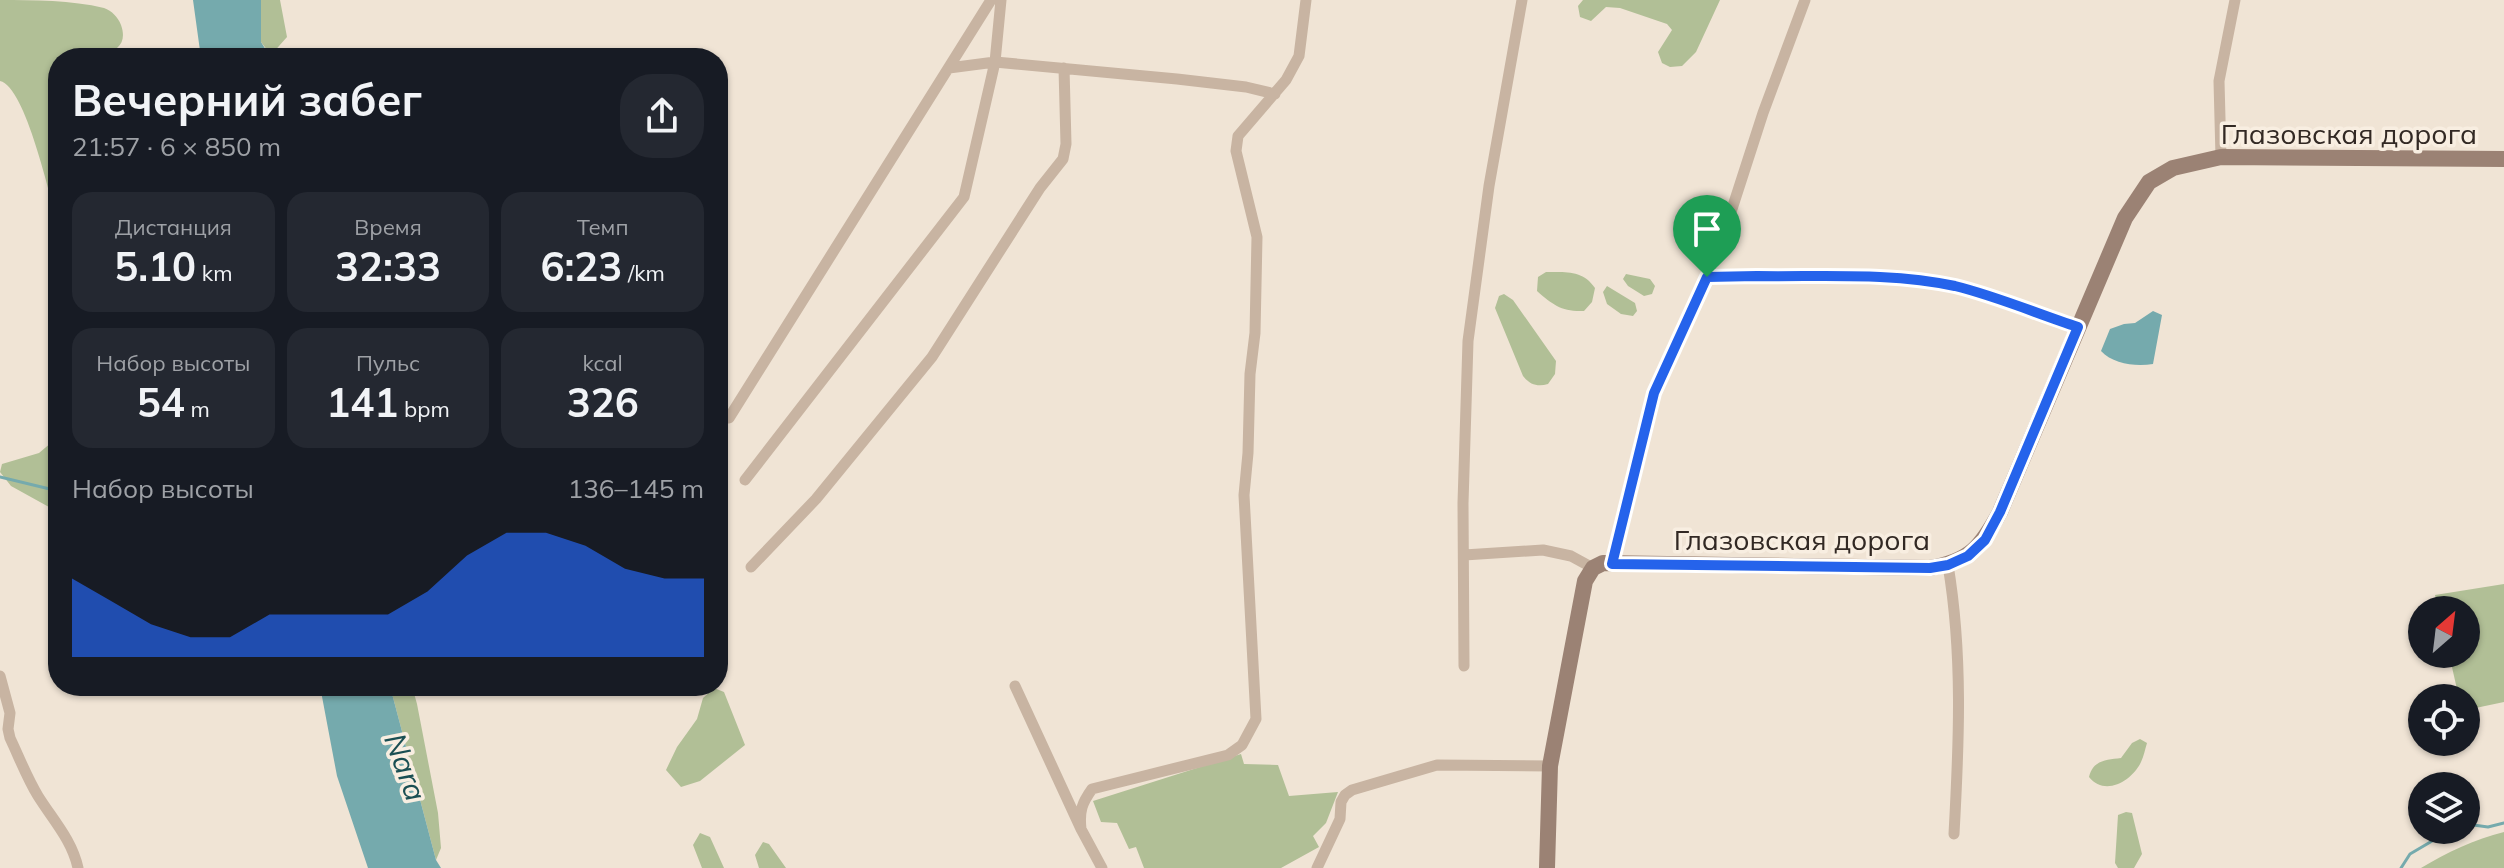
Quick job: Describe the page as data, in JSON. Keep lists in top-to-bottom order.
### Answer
{
  "streets": {
    "street": ["Глазовская дорога"]
  },
  "water": ["Nara"],
  "north": "top right",
  "page": {
    "heading": ["Вечерний забег", "21:57 · 6 × 850 m"],
    "stats": [
      ["Дистанция", "5.10 km"],
      ["Время", "32:33"],
      ["Темп", "6:23 /km"],
      ["Набор высоты", "54 m"],
      ["Пульс", "141 bpm"],
      ["kcal", "326"]
    ],
    "chart": ["Набор высоты", "136–145 m"]
  }
}
